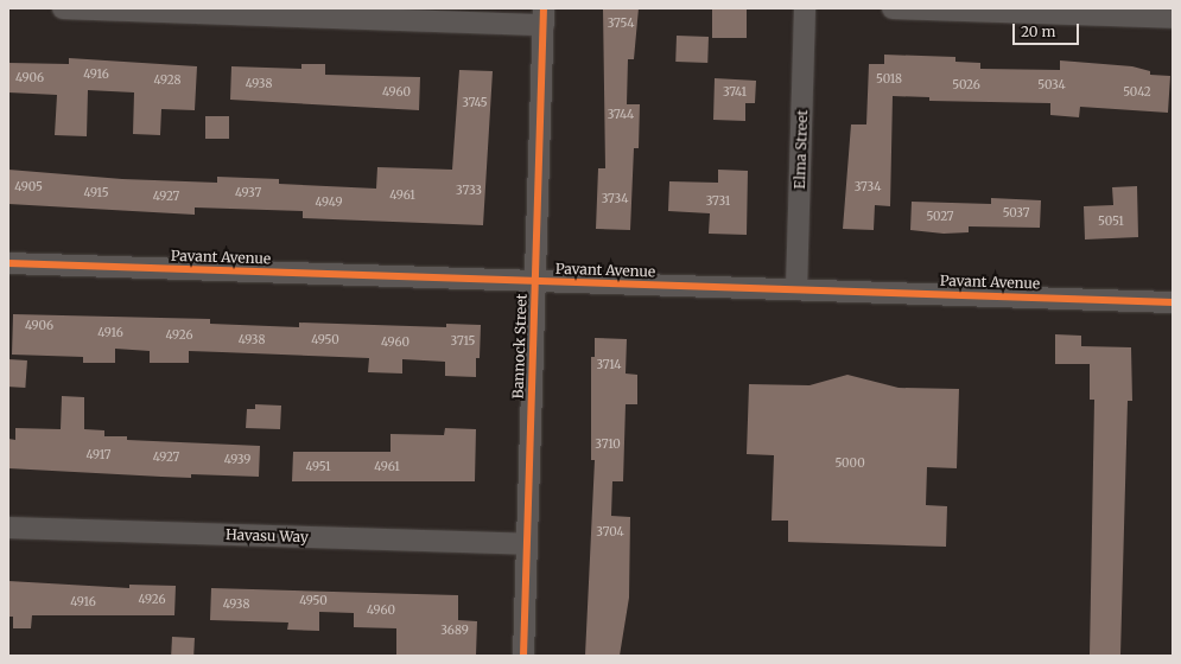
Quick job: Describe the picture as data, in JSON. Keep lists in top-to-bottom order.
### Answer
{
  "streets": {
    "street": [
      "Elma Street",
      "Pavant Avenue",
      "Bannock Street",
      "Havasu Way"
    ]
  },
  "crossings": [
    ["Elma Street", "Pavant Avenue"],
    ["Pavant Avenue", "Bannock Street"],
    ["Bannock Street", "Havasu Way"]
  ],
  "house_numbers": [
    "3754",
    "4916",
    "4906",
    "5018",
    "4928",
    "4938",
    "5026",
    "5034",
    "4960",
    "3741",
    "5042",
    "3745",
    "3744",
    "4905",
    "3734",
    "3733",
    "4915",
    "4937",
    "4961",
    "4927",
    "3734",
    "3731",
    "4949",
    "5037",
    "5027",
    "5051",
    "4906",
    "4916",
    "4926",
    "4938",
    "4950",
    "3715",
    "4960",
    "3714",
    "3710",
    "4917",
    "4927",
    "4939",
    "5000",
    "4951",
    "4961",
    "3704",
    "4926",
    "4950",
    "4916",
    "4938",
    "4960",
    "3689"
  ],
  "scale_bar": "20 m"
}
